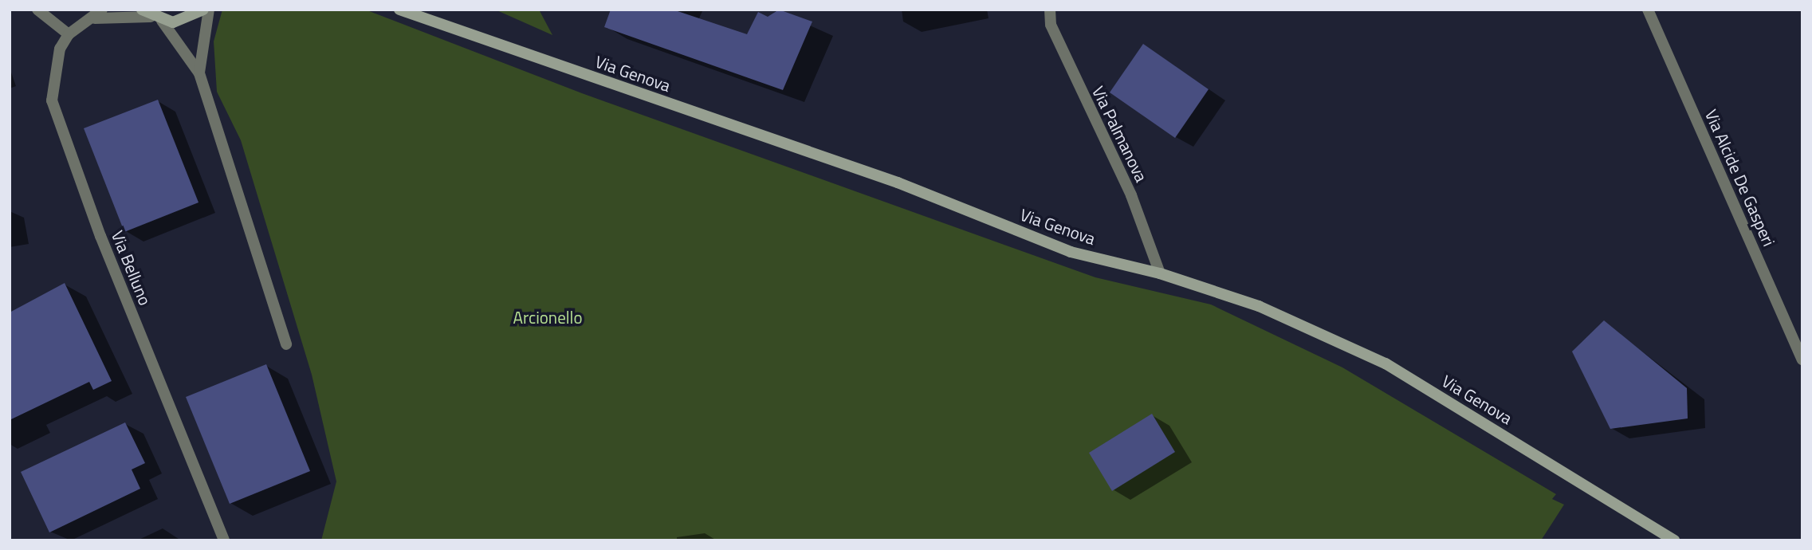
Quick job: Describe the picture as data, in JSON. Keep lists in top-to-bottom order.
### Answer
{
  "streets": {
    "main road": ["Via Genova"],
    "street": ["Via Palmanova", "Via Alcide De Gasperi", "Via Belluno"]
  },
  "crossings": [
    ["Via Genova", "Via Palmanova"]
  ],
  "parks": ["Arcionello"]
}
